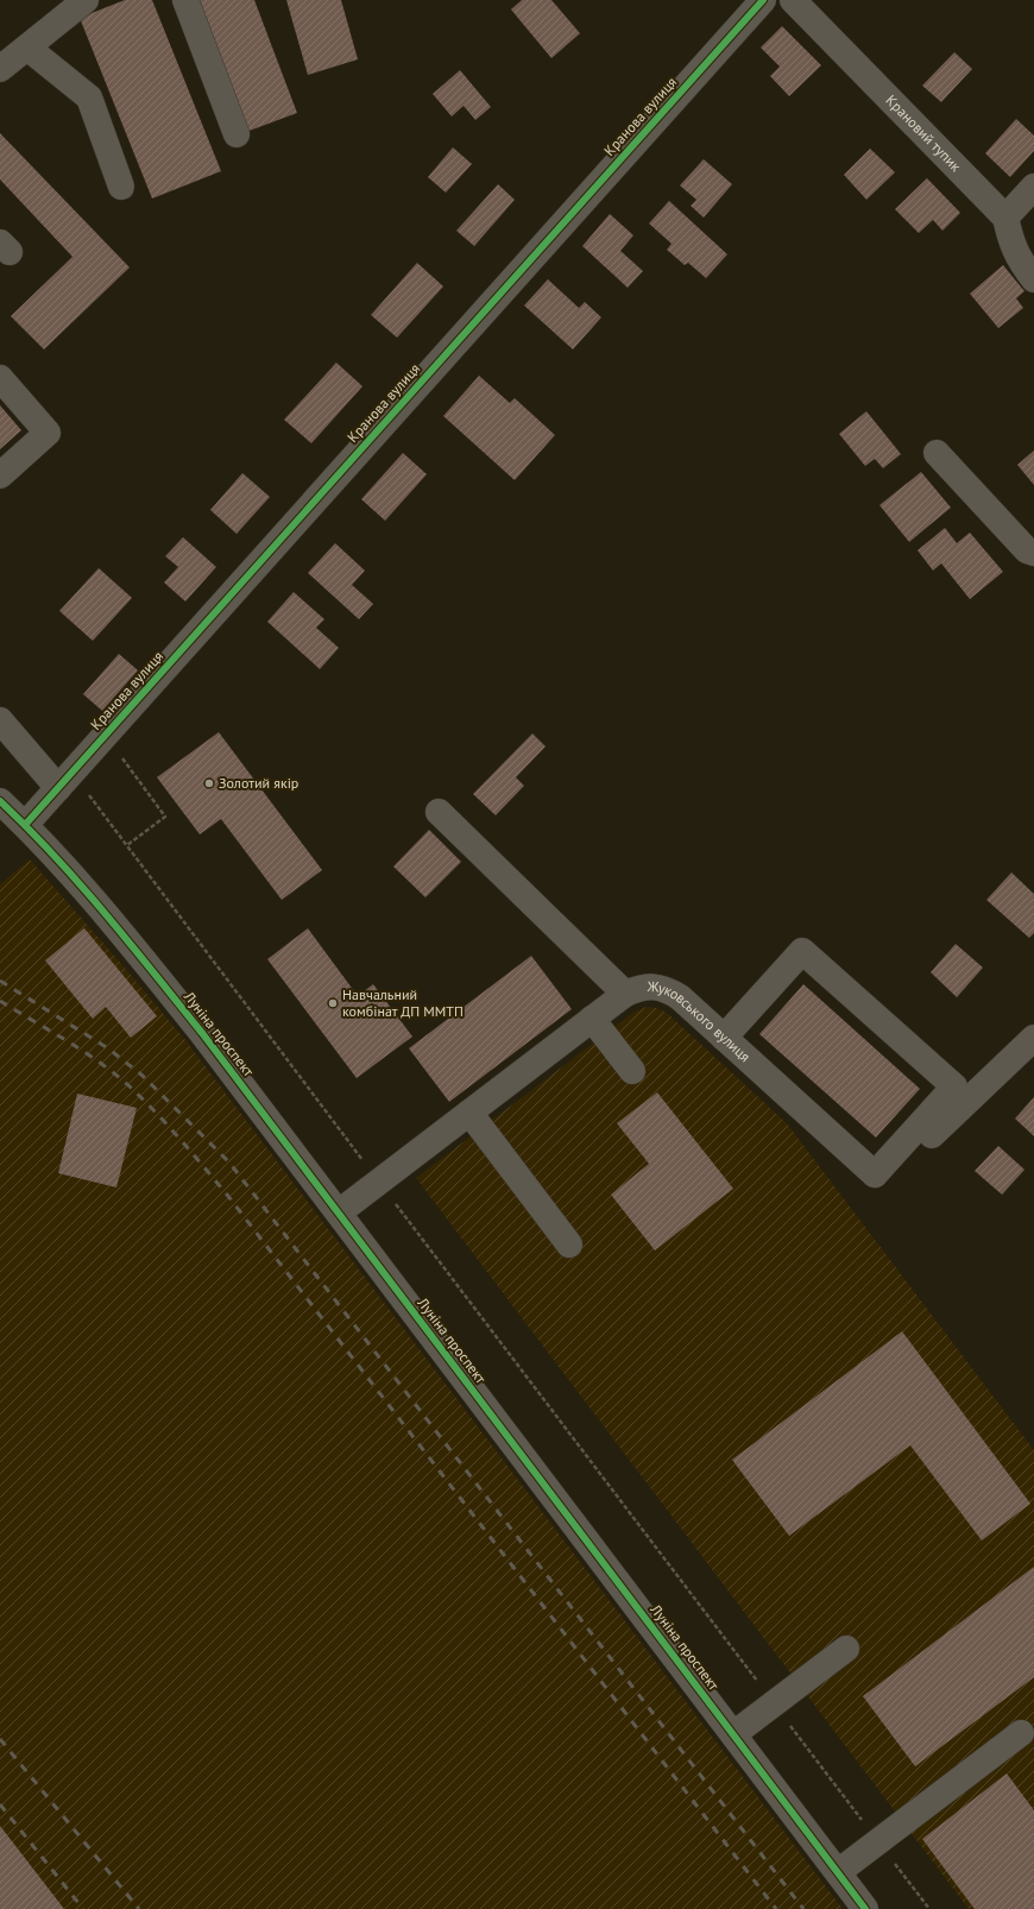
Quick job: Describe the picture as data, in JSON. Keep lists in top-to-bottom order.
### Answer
{
  "streets": {
    "street": [
      "Кранова вулиця",
      "Крановий тупик",
      "Жуковського вулиця",
      "Луніна проспект"
    ]
  },
  "crossings": [
    ["Кранова вулиця", "Луніна проспект"],
    ["Жуковського вулиця", "Луніна проспект"]
  ],
  "places": ["Золотий якір", "Навчальний комбінат ДП ММТП"]
}
